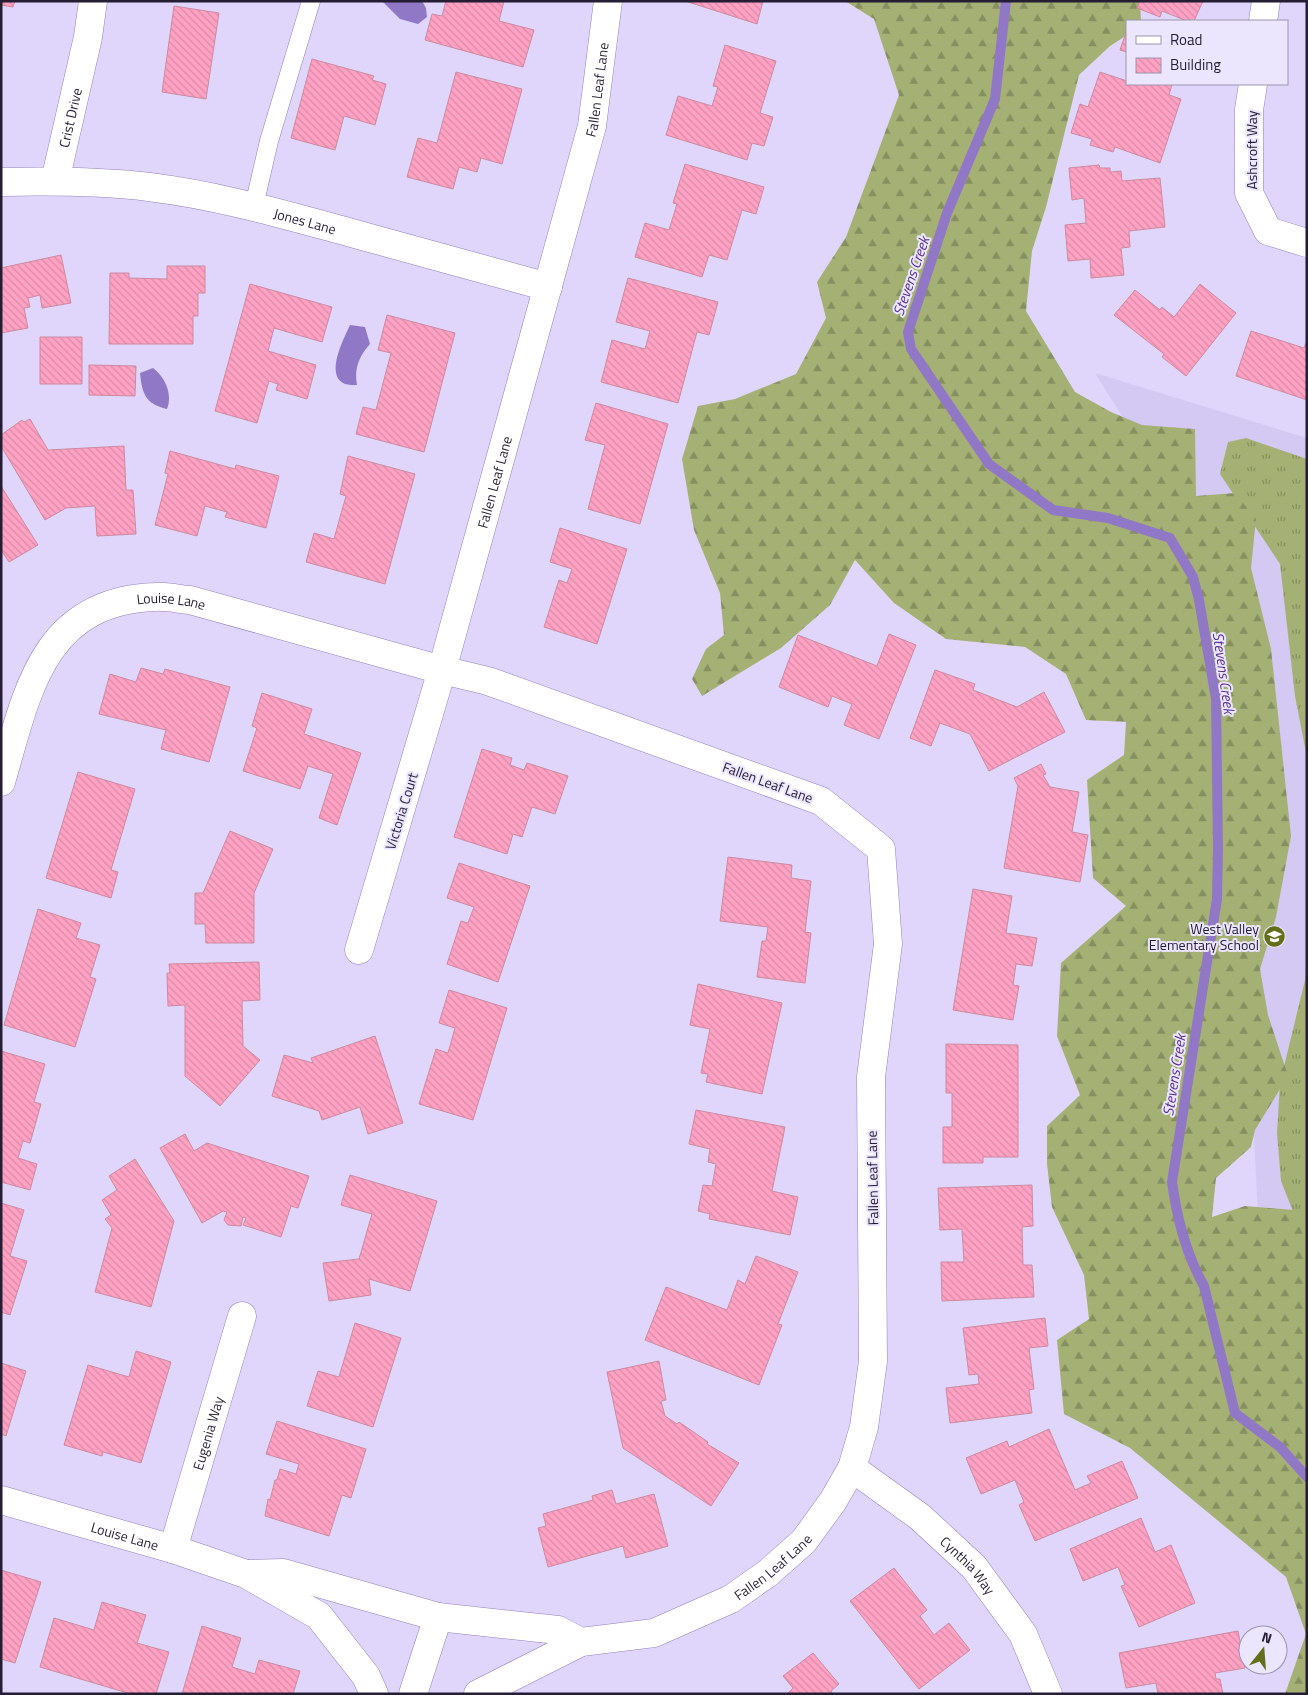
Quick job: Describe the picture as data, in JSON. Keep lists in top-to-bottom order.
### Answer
{
  "streets": {
    "street": [
      "Fallen Leaf Lane",
      "Crist Drive",
      "Ashcroft Way",
      "Jones Lane",
      "Louise Lane",
      "Victoria Court",
      "Eugenia Way",
      "Cynthia Way"
    ]
  },
  "crossings": [
    ["Fallen Leaf Lane", "Jones Lane"],
    ["Fallen Leaf Lane", "Louise Lane"],
    ["Fallen Leaf Lane", "Victoria Court"],
    ["Fallen Leaf Lane", "Cynthia Way"],
    ["Crist Drive", "Jones Lane"],
    ["Louise Lane", "Victoria Court"],
    ["Louise Lane", "Eugenia Way"]
  ],
  "water": ["Stevens Creek"],
  "places": {
    "school or university": ["West Valley Elementary School"]
  },
  "legend": ["Road", "Building"],
  "north": "top"
}
